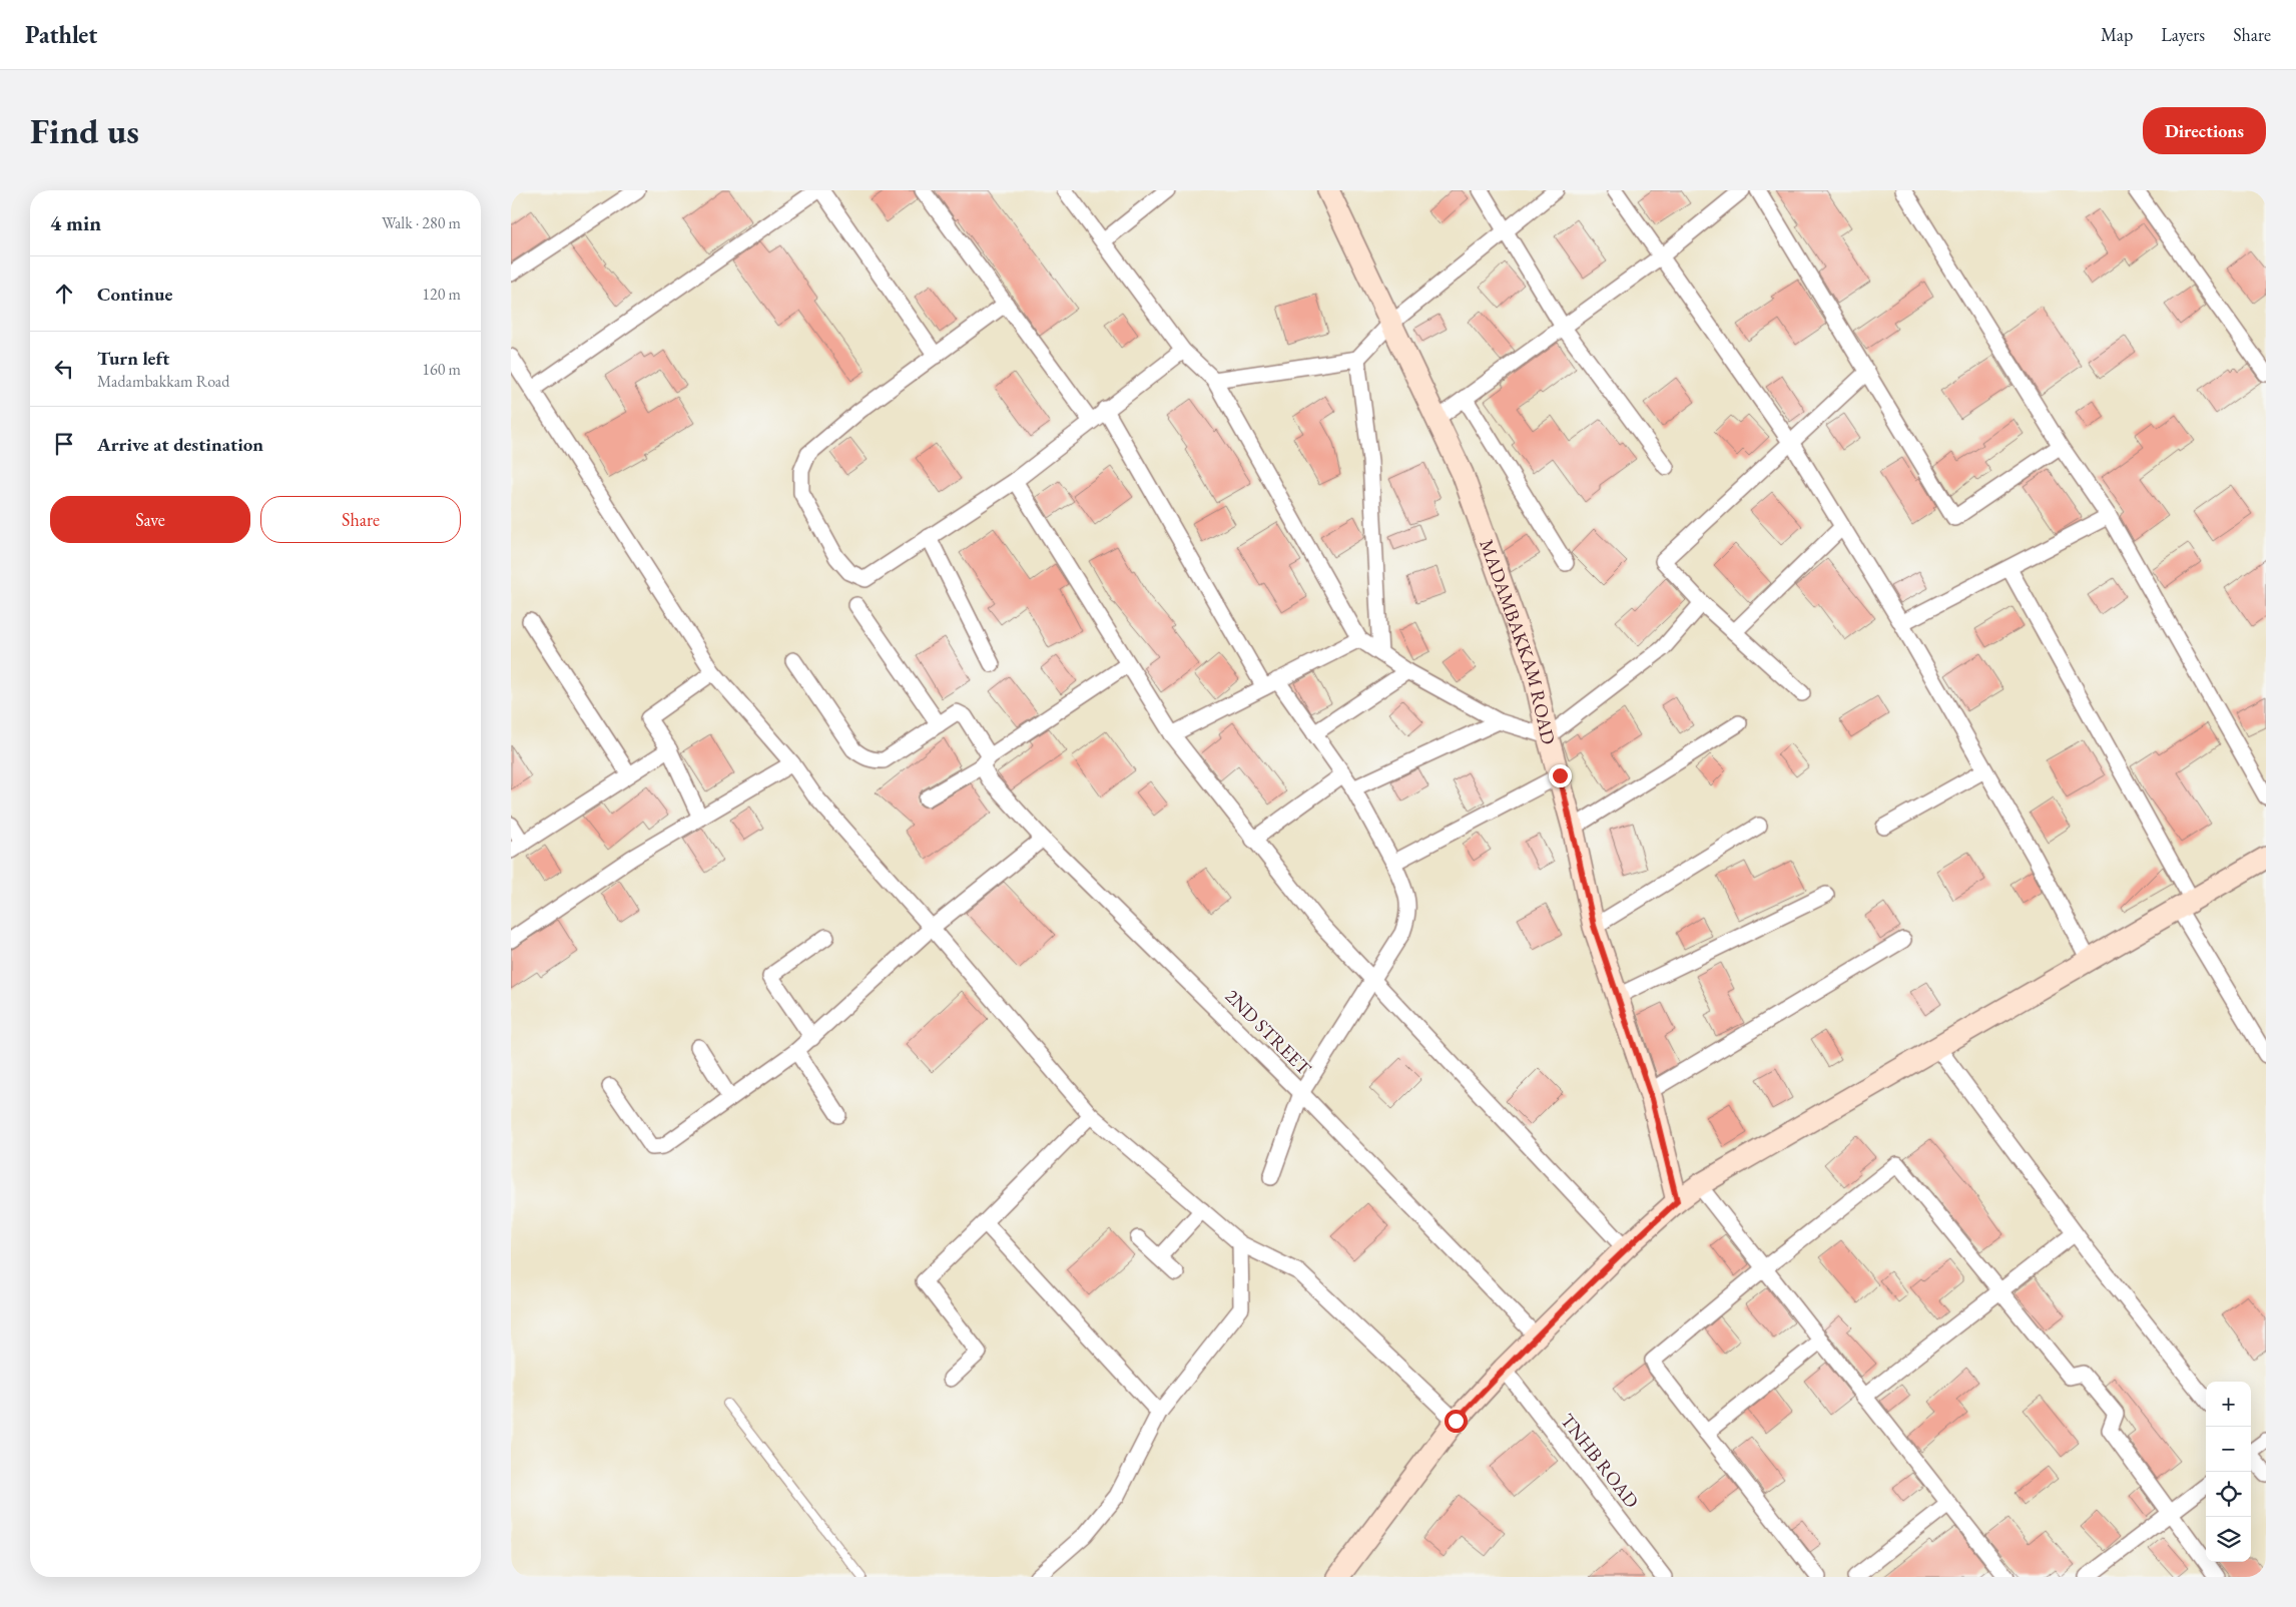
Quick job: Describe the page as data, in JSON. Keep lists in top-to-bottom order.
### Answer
{
  "streets": {
    "street": ["MADAMBAKKAM ROAD", "2ND STREET", "TNHB ROAD"]
  },
  "page": {
    "header": "Pathlet",
    "nav": ["Map", "Layers", "Share"],
    "buttons": [
      "Directions",
      ["Save", "Share"]
    ],
    "title": "Find us",
    "heading": ["4 min", "Walk · 280 m"],
    "list": [
      ["Continue", "120 m"],
      ["Turn left", "Madambakkam Road", "160 m"],
      "Arrive at destination"
    ],
    "map_buttons": ["+", "−"]
  }
}
